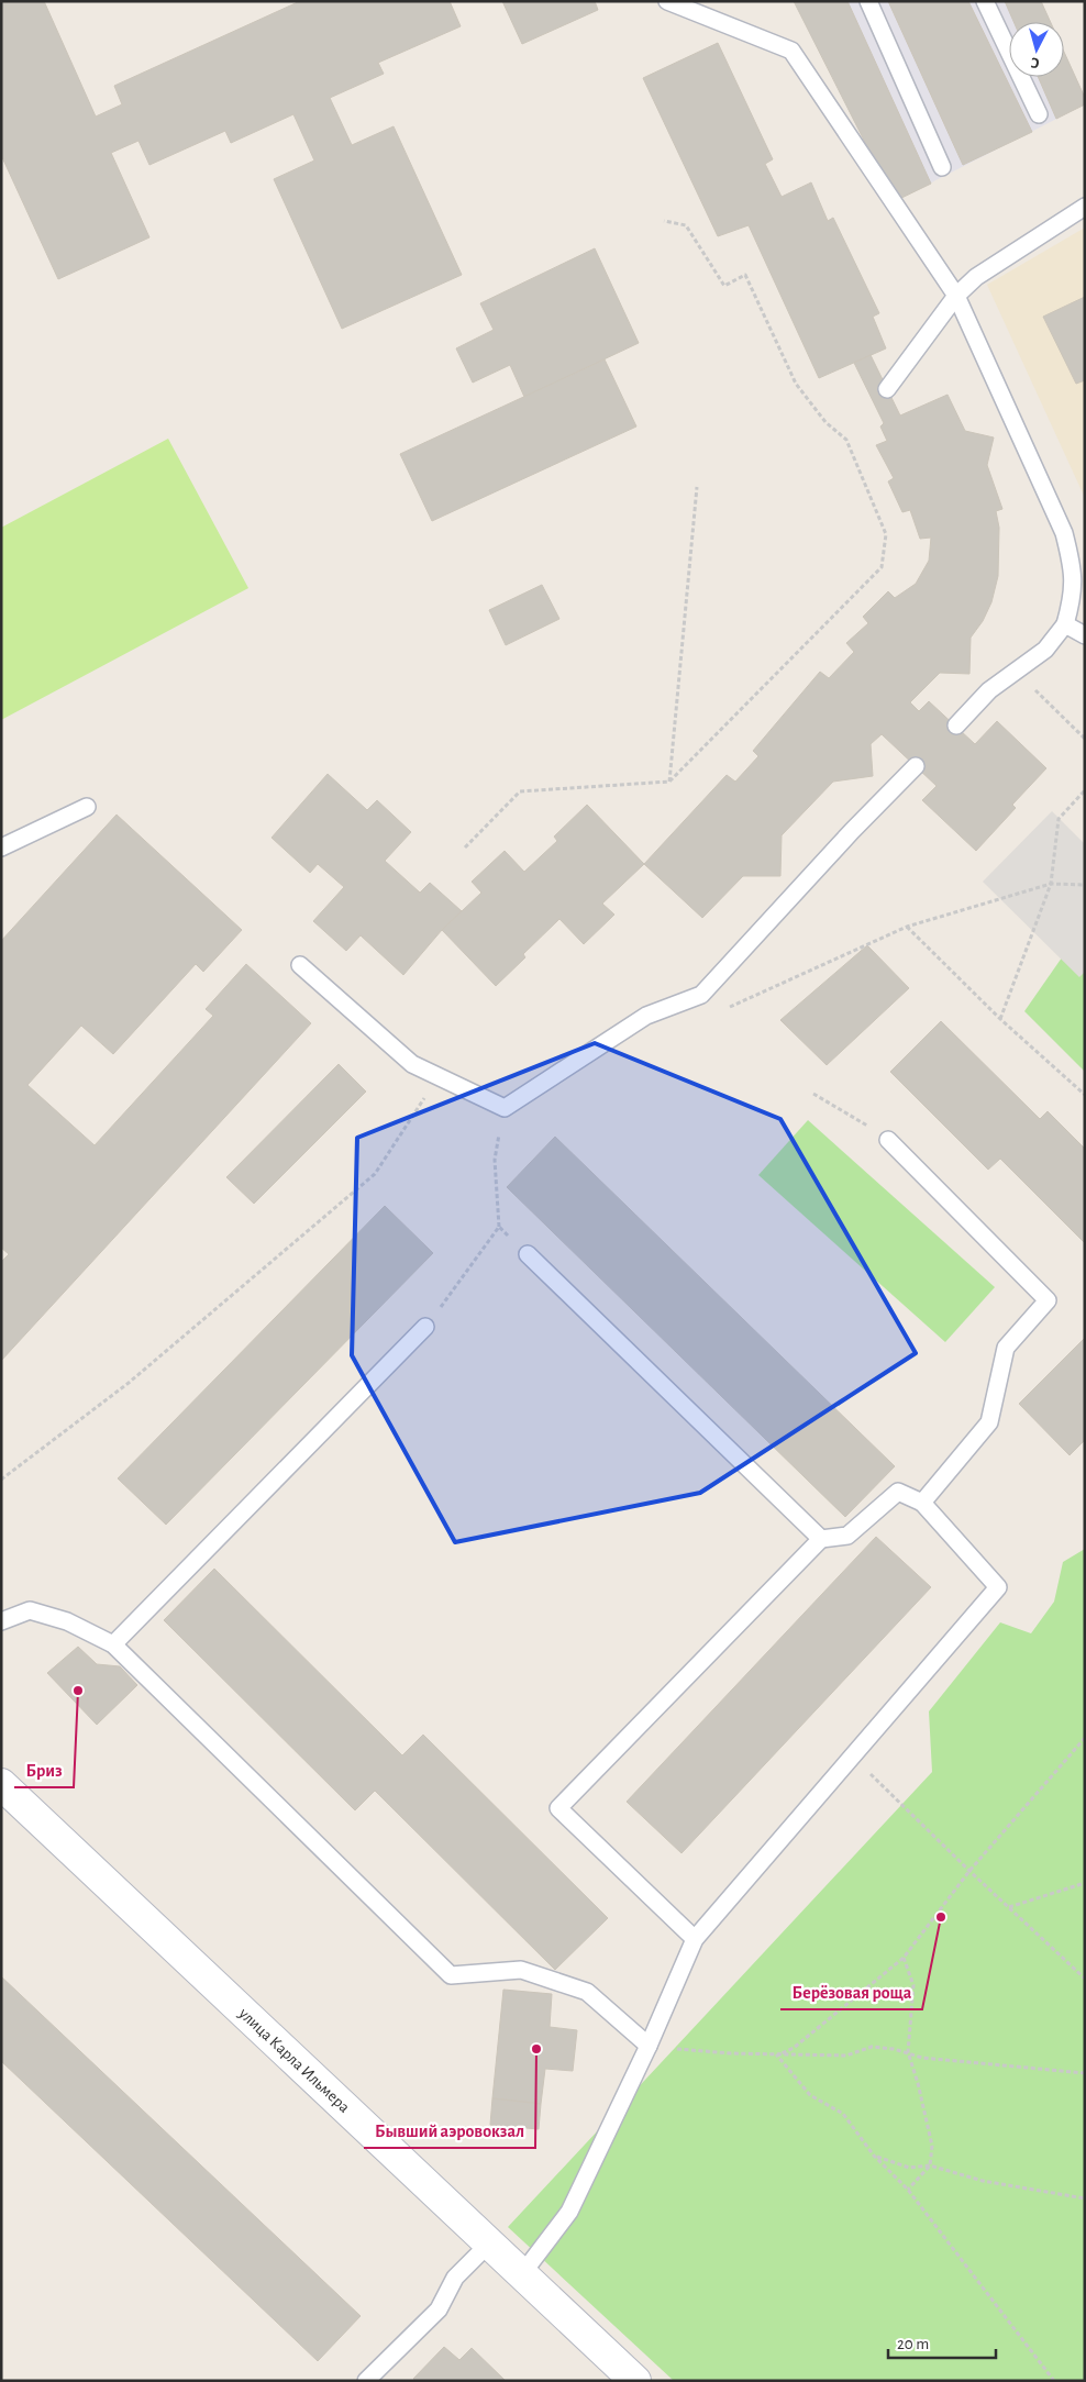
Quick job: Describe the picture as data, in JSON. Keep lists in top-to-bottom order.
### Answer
{
  "streets": {
    "street": ["улица Карла Ильмера"]
  },
  "places": ["Бриз", "Берёзовая роща", "Бывший аэровокзал"],
  "scale_bar": "20 m",
  "north": "bottom"
}
